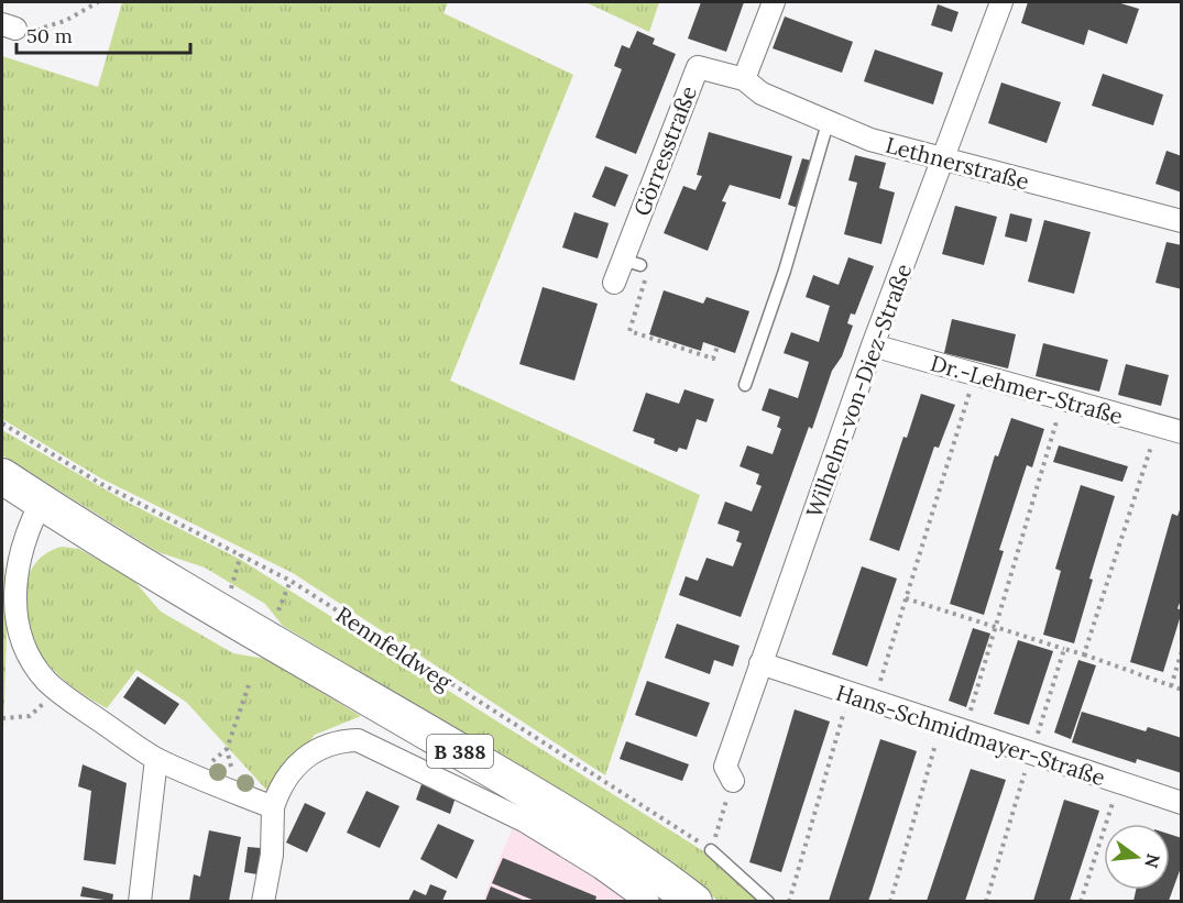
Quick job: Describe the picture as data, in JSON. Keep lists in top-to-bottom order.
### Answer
{
  "streets": {
    "main road": ["B 388"],
    "street": [
      "Görresstraße",
      "Lethnerstraße",
      "Dr.-Lehmer-Straße",
      "Wilhelm-von-Diez-Straße",
      "Hans-Schmidmayer-Straße"
    ],
    "path": ["Rennfeldweg"]
  },
  "crossings": [
    ["Görresstraße", "Lethnerstraße"],
    ["Lethnerstraße", "Wilhelm-von-Diez-Straße"],
    ["Dr.-Lehmer-Straße", "Wilhelm-von-Diez-Straße"],
    ["Wilhelm-von-Diez-Straße", "Hans-Schmidmayer-Straße"]
  ],
  "scale_bar": "50 m",
  "north": "right"
}
